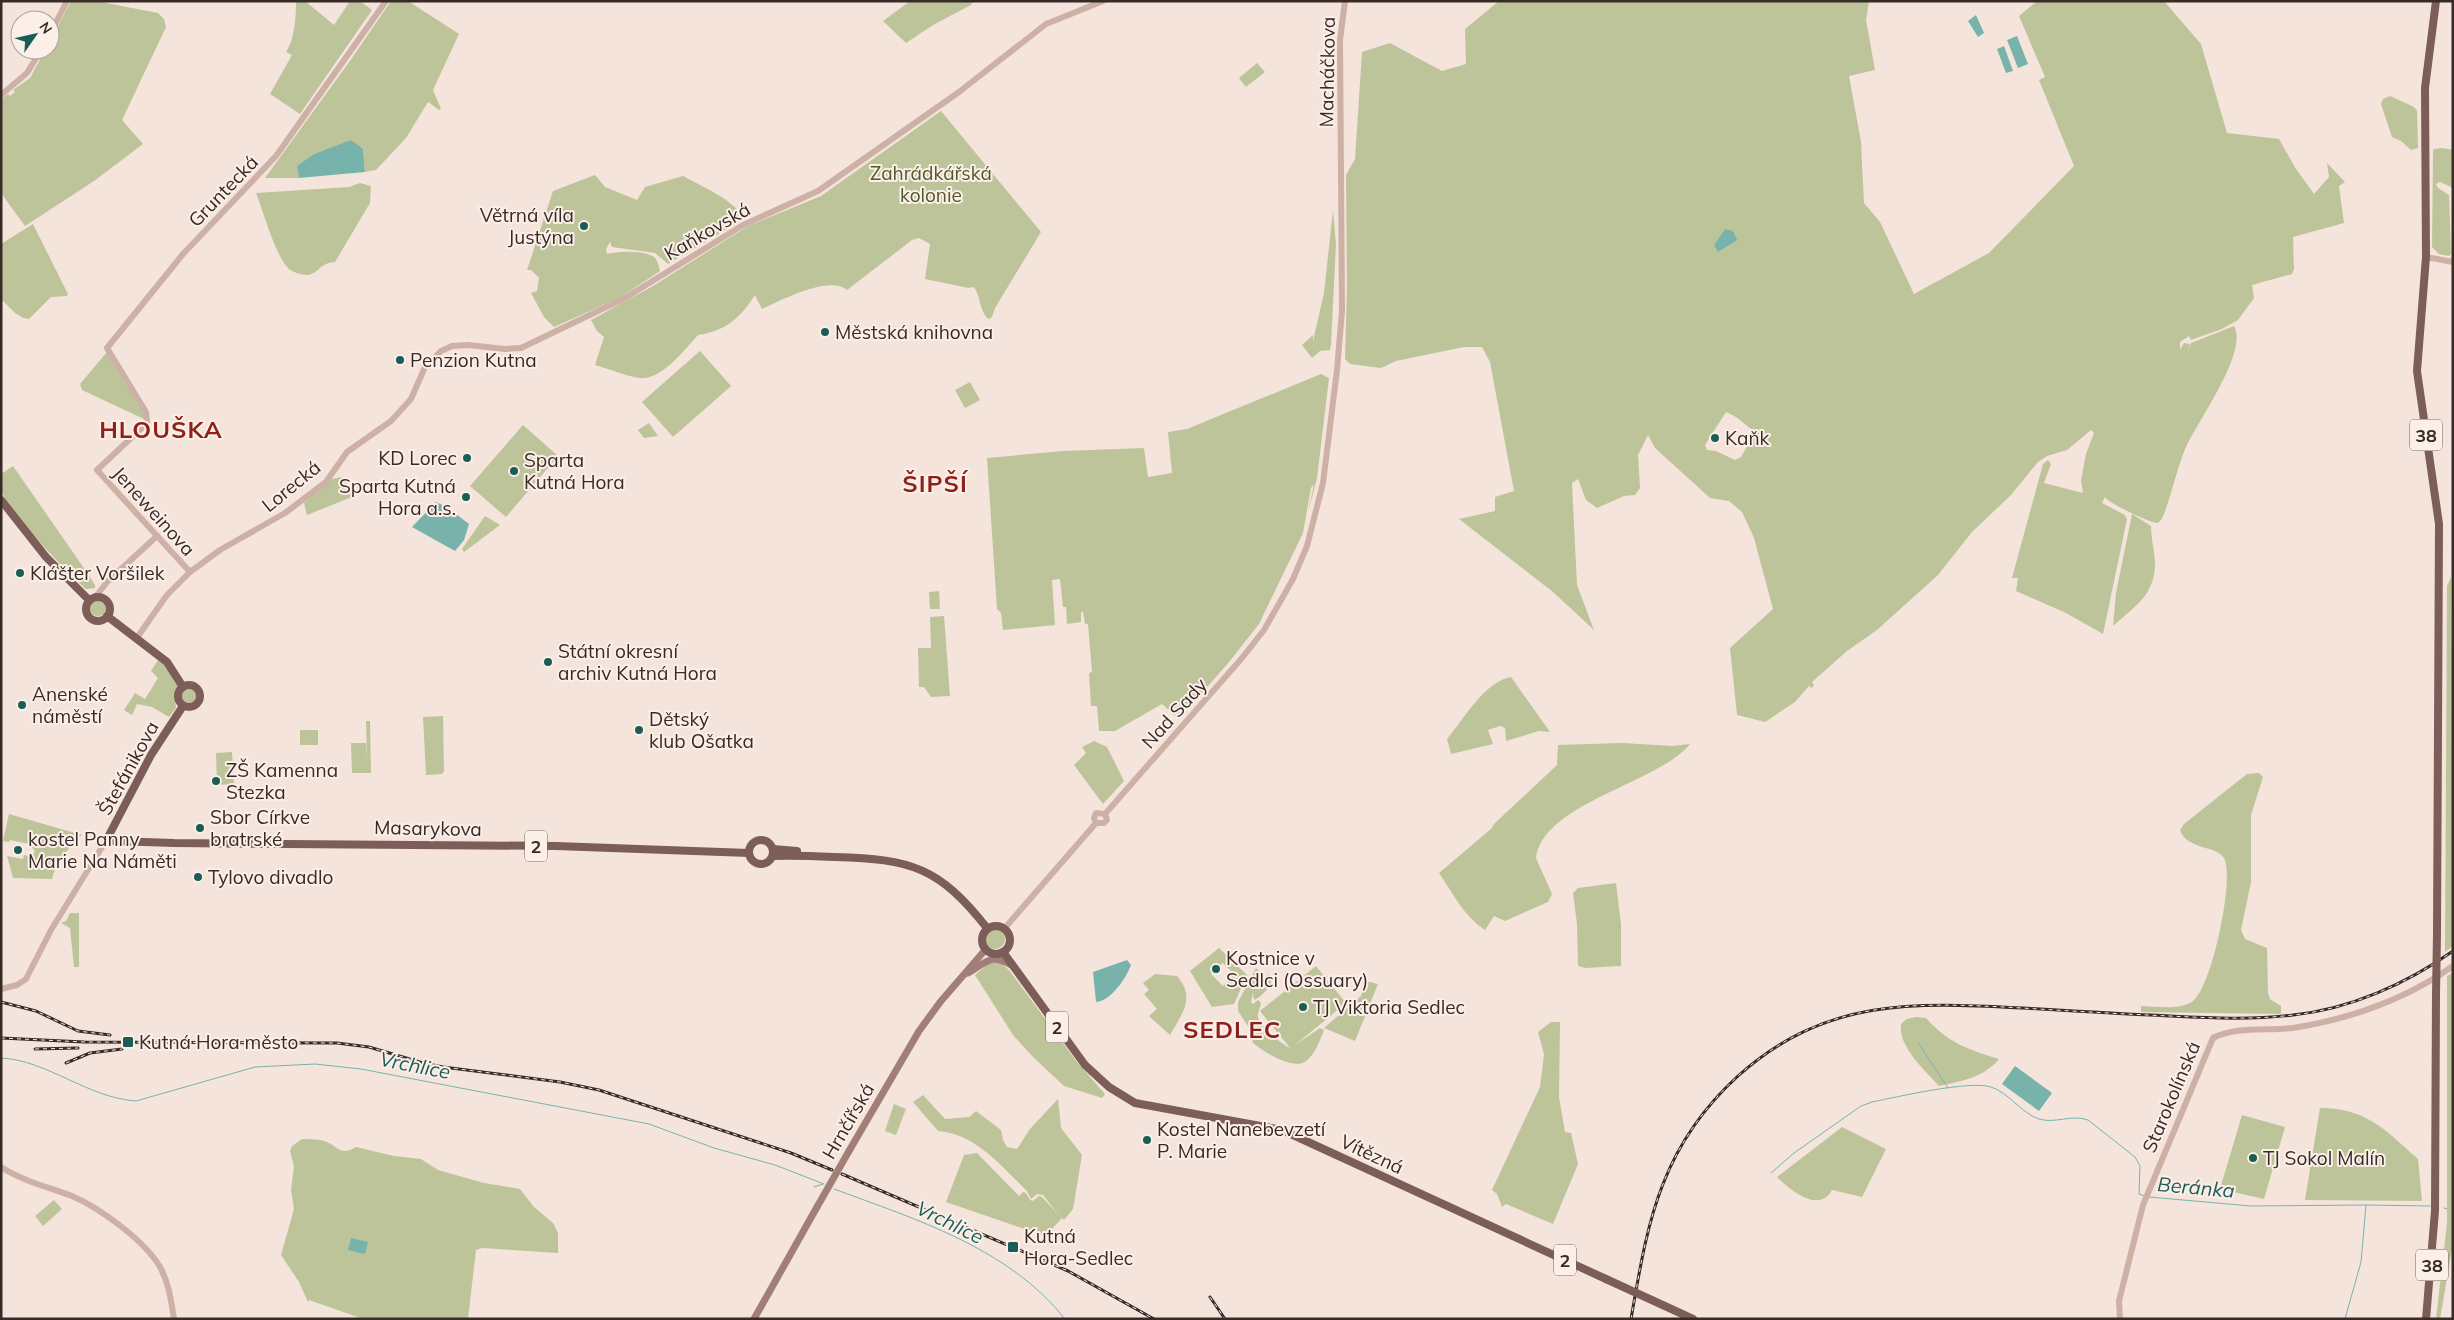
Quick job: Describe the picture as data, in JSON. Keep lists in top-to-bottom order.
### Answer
{
  "streets": {
    "main road": [
      "38",
      "Štefánikova",
      "Masarykova",
      "2",
      "Hrnčířská",
      "Vítězná"
    ],
    "street": [
      "Macháčkova",
      "Gruntecká",
      "Kaňkovská",
      "Lorecká",
      "Jeneweinova",
      "Nad Sady",
      "Starokolínská"
    ]
  },
  "crossings": [
    ["Macháčkova", "Nad Sady"],
    ["Gruntecká", "Jeneweinova"],
    ["Kaňkovská", "Lorecká"],
    ["Lorecká", "Jeneweinova"],
    ["Nad Sady", "2"],
    ["Nad Sady", "Hrnčířská"],
    ["Nad Sady", "Vítězná"],
    ["Štefánikova", "Masarykova"],
    ["Masarykova", "2"],
    ["2", "Hrnčířská"],
    ["2", "Vítězná"],
    ["Hrnčířská", "Vítězná"]
  ],
  "districts": ["HLOUŠKA", "ŠIPŠÍ", "SEDLEC"],
  "water": ["Vrchlice", "Beránka"],
  "parks": ["Zahrádkářská kolonie"],
  "places": {
    "other": [
      "Větrná víla Justýna",
      "Městská knihovna",
      "Penzion Kutna",
      "Kaňk",
      "KD Lorec",
      "Sparta Kutná Hora",
      "Sparta Kutná Hora a.s.",
      "Klášter Voršilek",
      "Státní okresní archiv Kutná Hora",
      "Anenské náměstí",
      "Dětský klub Ošatka",
      "ZŠ Kamenna Stezka",
      "Sbor Církve bratrské",
      "kostel Panny Marie Na Náměti",
      "Tylovo divadlo",
      "Kostnice v Sedlci (Ossuary)",
      "TJ Viktoria Sedlec",
      "Kostel Nanebevzetí P. Marie",
      "TJ Sokol Malín"
    ],
    "transit": ["Kutná Hora město", "Kutná Hora-Sedlec"]
  },
  "north": "top right"
}
